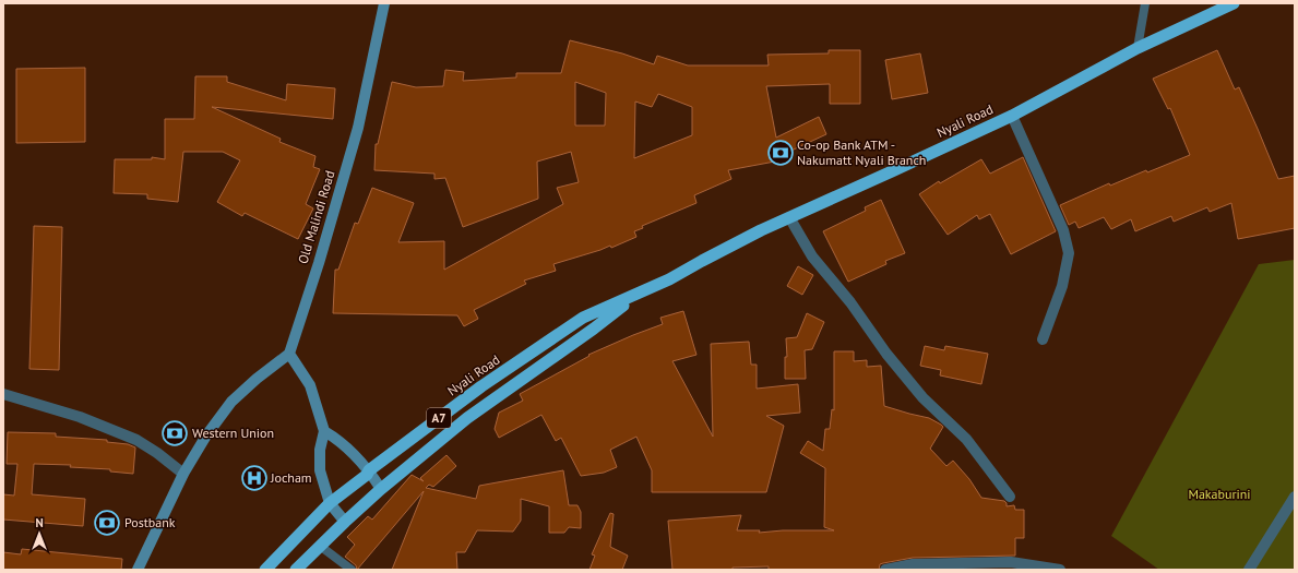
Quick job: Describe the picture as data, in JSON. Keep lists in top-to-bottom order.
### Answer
{
  "streets": {
    "highway": ["Nyali Road", "A7"],
    "main road": ["Old Malindi Road"]
  },
  "parks": ["Makaburini"],
  "places": {
    "bank": ["Co-op Bank ATM - Nakumatt Nyali Branch", "Western Union", "Postbank"],
    "hospital": ["Jocham"]
  },
  "north": "top"
}
